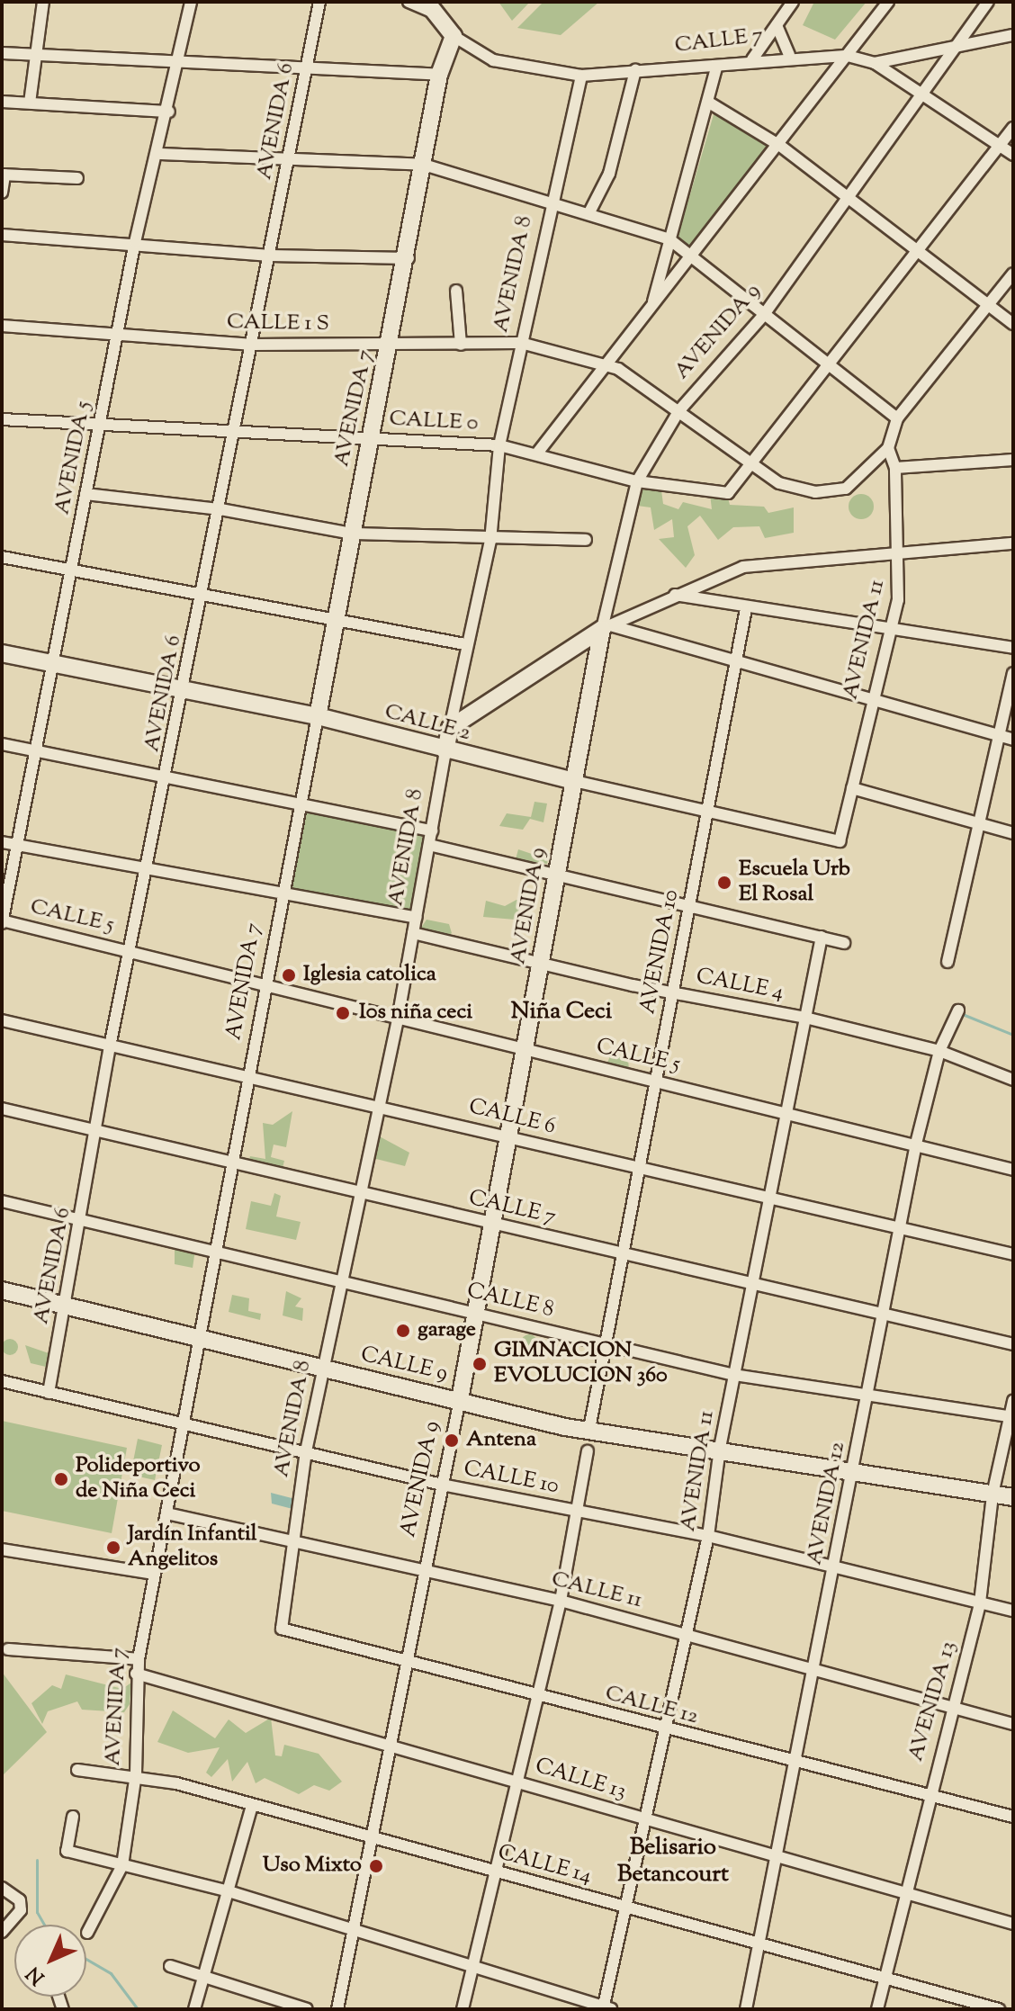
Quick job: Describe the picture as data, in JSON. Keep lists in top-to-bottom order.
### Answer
{
  "streets": {
    "street": [
      "CALLE 7",
      "AVENIDA 6",
      "AVENIDA 8",
      "CALLE 1 S",
      "AVENIDA 9",
      "AVENIDA 7",
      "CALLE 0",
      "AVENIDA 5",
      "AVENIDA 11",
      "CALLE 2",
      "CALLE 5",
      "AVENIDA 10",
      "CALLE 4",
      "CALLE 6",
      "CALLE 8",
      "CALLE 9",
      "CALLE 10",
      "AVENIDA 12",
      "CALLE 11",
      "AVENIDA 13",
      "CALLE 12",
      "CALLE 13",
      "CALLE 14"
    ]
  },
  "crossings": [
    ["CALLE 7", "AVENIDA 6"],
    ["CALLE 7", "AVENIDA 8"],
    ["CALLE 7", "AVENIDA 9"],
    ["CALLE 7", "AVENIDA 7"],
    ["CALLE 7", "AVENIDA 11"],
    ["CALLE 7", "AVENIDA 10"],
    ["CALLE 7", "AVENIDA 12"],
    ["AVENIDA 6", "CALLE 1 S"],
    ["AVENIDA 6", "CALLE 0"],
    ["AVENIDA 6", "CALLE 2"],
    ["AVENIDA 6", "CALLE 5"],
    ["AVENIDA 6", "CALLE 6"],
    ["AVENIDA 6", "CALLE 8"],
    ["AVENIDA 6", "CALLE 9"],
    ["AVENIDA 6", "CALLE 10"],
    ["AVENIDA 8", "CALLE 1 S"],
    ["AVENIDA 8", "CALLE 0"],
    ["AVENIDA 8", "CALLE 2"],
    ["AVENIDA 8", "CALLE 5"],
    ["AVENIDA 8", "CALLE 4"],
    ["AVENIDA 8", "CALLE 6"],
    ["AVENIDA 8", "CALLE 8"],
    ["AVENIDA 8", "CALLE 9"],
    ["AVENIDA 8", "CALLE 10"],
    ["AVENIDA 8", "CALLE 11"],
    ["AVENIDA 8", "CALLE 12"],
    ["CALLE 1 S", "AVENIDA 9"],
    ["CALLE 1 S", "AVENIDA 7"],
    ["CALLE 1 S", "CALLE 0"],
    ["CALLE 1 S", "AVENIDA 5"],
    ["CALLE 1 S", "AVENIDA 11"],
    ["AVENIDA 9", "CALLE 0"],
    ["AVENIDA 9", "CALLE 2"],
    ["AVENIDA 9", "CALLE 5"],
    ["AVENIDA 9", "CALLE 4"],
    ["AVENIDA 9", "CALLE 6"],
    ["AVENIDA 9", "CALLE 8"],
    ["AVENIDA 9", "CALLE 9"],
    ["AVENIDA 9", "CALLE 10"],
    ["AVENIDA 9", "CALLE 11"],
    ["AVENIDA 9", "CALLE 12"],
    ["AVENIDA 9", "CALLE 13"],
    ["AVENIDA 9", "CALLE 14"],
    ["AVENIDA 7", "CALLE 0"],
    ["AVENIDA 7", "CALLE 2"],
    ["AVENIDA 7", "CALLE 5"],
    ["AVENIDA 7", "CALLE 6"],
    ["AVENIDA 7", "CALLE 8"],
    ["AVENIDA 7", "CALLE 9"],
    ["AVENIDA 7", "CALLE 10"],
    ["AVENIDA 7", "CALLE 11"],
    ["AVENIDA 7", "CALLE 13"],
    ["AVENIDA 7", "CALLE 14"],
    ["CALLE 0", "AVENIDA 5"],
    ["AVENIDA 5", "CALLE 2"],
    ["AVENIDA 5", "CALLE 5"],
    ["AVENIDA 11", "CALLE 2"],
    ["AVENIDA 11", "CALLE 5"],
    ["AVENIDA 11", "CALLE 4"],
    ["AVENIDA 11", "CALLE 6"],
    ["AVENIDA 11", "CALLE 8"],
    ["AVENIDA 11", "CALLE 9"],
    ["AVENIDA 11", "CALLE 10"],
    ["AVENIDA 11", "CALLE 11"],
    ["AVENIDA 11", "CALLE 12"],
    ["AVENIDA 11", "CALLE 13"],
    ["AVENIDA 11", "CALLE 14"],
    ["CALLE 2", "AVENIDA 10"],
    ["CALLE 5", "AVENIDA 10"],
    ["CALLE 5", "AVENIDA 12"],
    ["AVENIDA 10", "CALLE 4"],
    ["AVENIDA 10", "CALLE 6"],
    ["AVENIDA 10", "CALLE 8"],
    ["AVENIDA 10", "CALLE 9"],
    ["CALLE 4", "AVENIDA 12"],
    ["CALLE 6", "AVENIDA 12"],
    ["CALLE 8", "AVENIDA 12"],
    ["CALLE 8", "AVENIDA 13"],
    ["CALLE 9", "AVENIDA 12"],
    ["CALLE 9", "AVENIDA 13"],
    ["CALLE 10", "AVENIDA 12"],
    ["CALLE 10", "AVENIDA 13"],
    ["AVENIDA 12", "CALLE 11"],
    ["AVENIDA 12", "CALLE 12"],
    ["AVENIDA 12", "CALLE 13"],
    ["AVENIDA 12", "CALLE 14"],
    ["CALLE 11", "AVENIDA 13"],
    ["AVENIDA 13", "CALLE 12"],
    ["AVENIDA 13", "CALLE 13"],
    ["AVENIDA 13", "CALLE 14"]
  ],
  "districts": ["Niña Ceci", "Belisario Betancourt"],
  "places": [
    "Escuela Urb El Rosal",
    "Iglesia catolica",
    "I0s niña ceci",
    "garage",
    "GIMNACION EVOLUCION 360",
    "Antena",
    "Polideportivo de Niña Ceci",
    "Jardín Infantil Angelitos",
    "Uso Mixto"
  ],
  "north": "bottom left"
}
